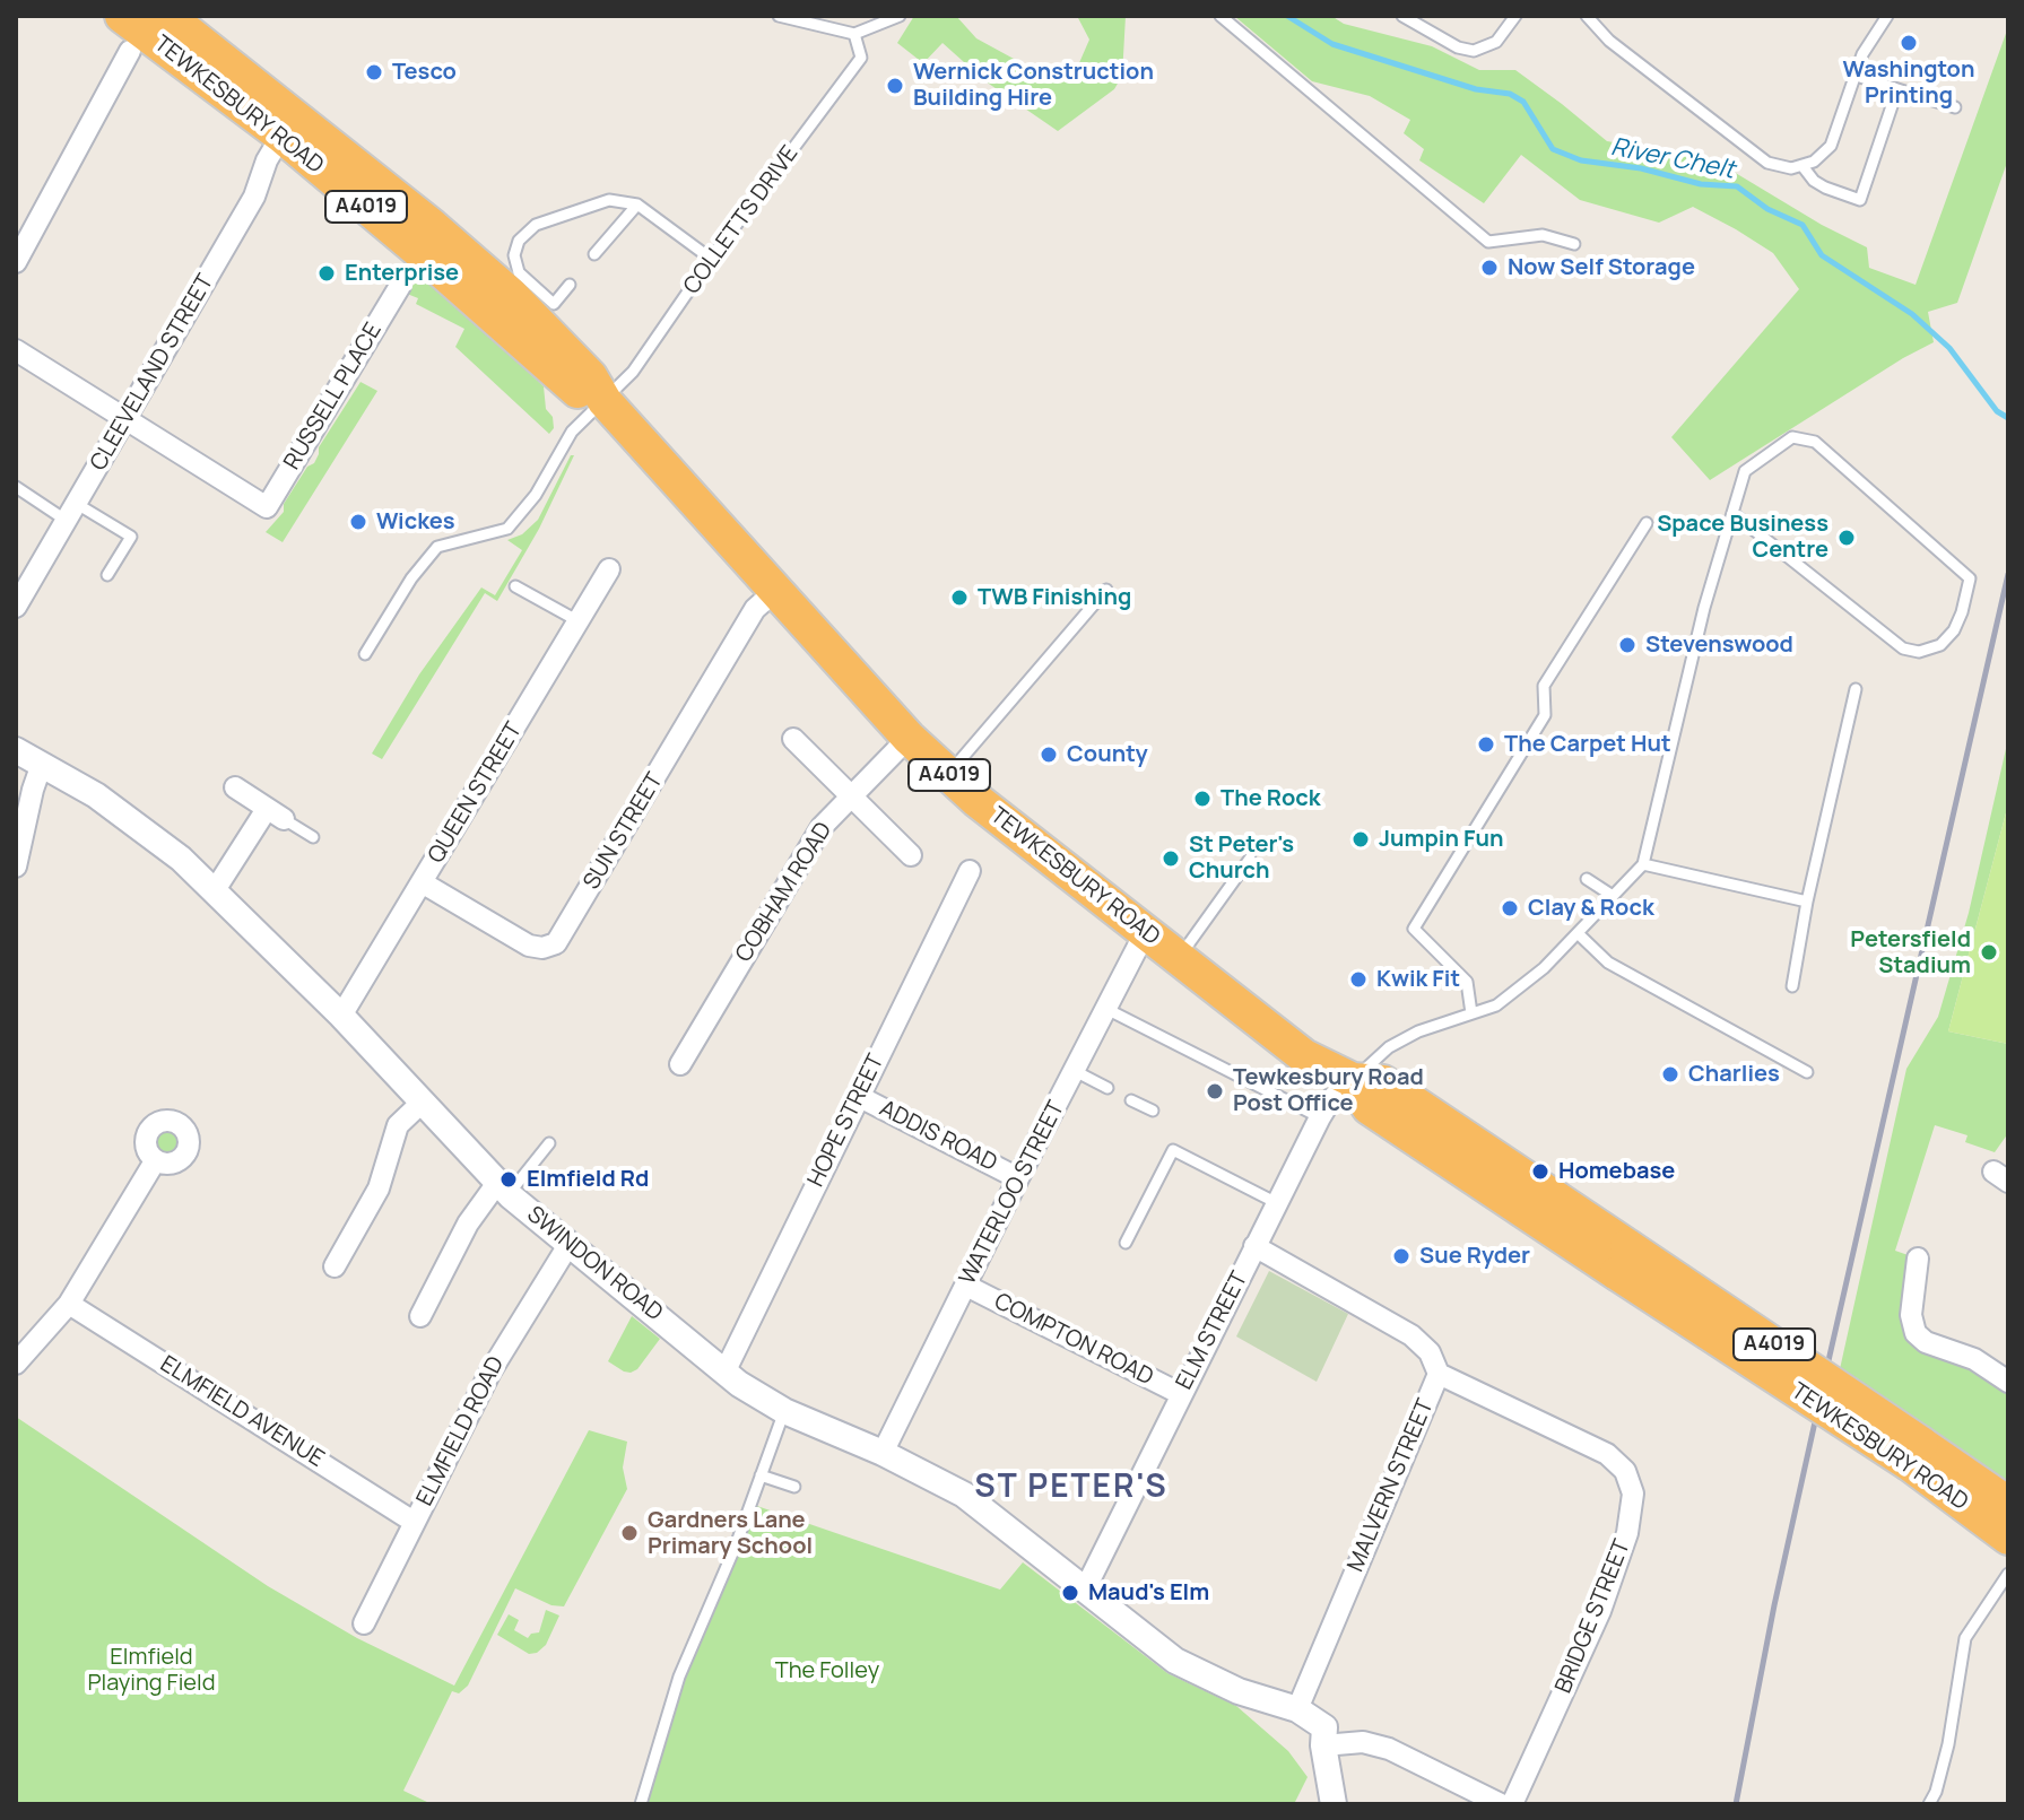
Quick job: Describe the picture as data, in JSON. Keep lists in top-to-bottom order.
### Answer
{
  "streets": {
    "highway": ["TEWKESBURY ROAD", "A4019"],
    "street": [
      "CLEEVELAND STREET",
      "RUSSELL PLACE",
      "QUEEN STREET",
      "SUN STREET",
      "COBHAM ROAD",
      "HOPE STREET",
      "ADDIS ROAD",
      "WATERLOO STREET",
      "SWINDON ROAD",
      "ELM STREET",
      "COMPTON ROAD",
      "ELMFIELD AVENUE",
      "ELMFIELD ROAD",
      "MALVERN STREET",
      "BRIDGE STREET"
    ],
    "lane": ["COLLETTS DRIVE"]
  },
  "crossings": [
    ["TEWKESBURY ROAD", "COLLETTS DRIVE"],
    ["TEWKESBURY ROAD", "CLEEVELAND STREET"],
    ["TEWKESBURY ROAD", "SUN STREET"],
    ["TEWKESBURY ROAD", "COBHAM ROAD"],
    ["TEWKESBURY ROAD", "WATERLOO STREET"],
    ["TEWKESBURY ROAD", "ELM STREET"],
    ["CLEEVELAND STREET", "RUSSELL PLACE"],
    ["QUEEN STREET", "SUN STREET"],
    ["QUEEN STREET", "SWINDON ROAD"],
    ["HOPE STREET", "ADDIS ROAD"],
    ["HOPE STREET", "SWINDON ROAD"],
    ["ADDIS ROAD", "WATERLOO STREET"],
    ["WATERLOO STREET", "SWINDON ROAD"],
    ["WATERLOO STREET", "COMPTON ROAD"],
    ["SWINDON ROAD", "ELM STREET"],
    ["SWINDON ROAD", "ELMFIELD ROAD"],
    ["SWINDON ROAD", "MALVERN STREET"],
    ["ELM STREET", "COMPTON ROAD"],
    ["ELM STREET", "MALVERN STREET"],
    ["ELMFIELD AVENUE", "ELMFIELD ROAD"],
    ["MALVERN STREET", "BRIDGE STREET"]
  ],
  "districts": ["ST PETER'S"],
  "water": ["River Chelt"],
  "parks": ["Elmfield Playing Field", "The Folley"],
  "places": [
    "Washington Printing",
    "Tesco",
    "Wernick Construction Building Hire",
    "Now Self Storage",
    "Enterprise",
    "Wickes",
    "Space Business Centre",
    "TWB Finishing",
    "Stevenswood",
    "The Carpet Hut",
    "County",
    "The Rock",
    "Jumpin Fun",
    "St Peter's Church",
    "Clay & Rock",
    "Petersfield Stadium",
    "Kwik Fit",
    "Charlies",
    "Tewkesbury Road Post Office",
    "Homebase",
    "Elmfield Rd",
    "Sue Ryder",
    "Gardners Lane Primary School",
    "Maud's Elm"
  ]
}
